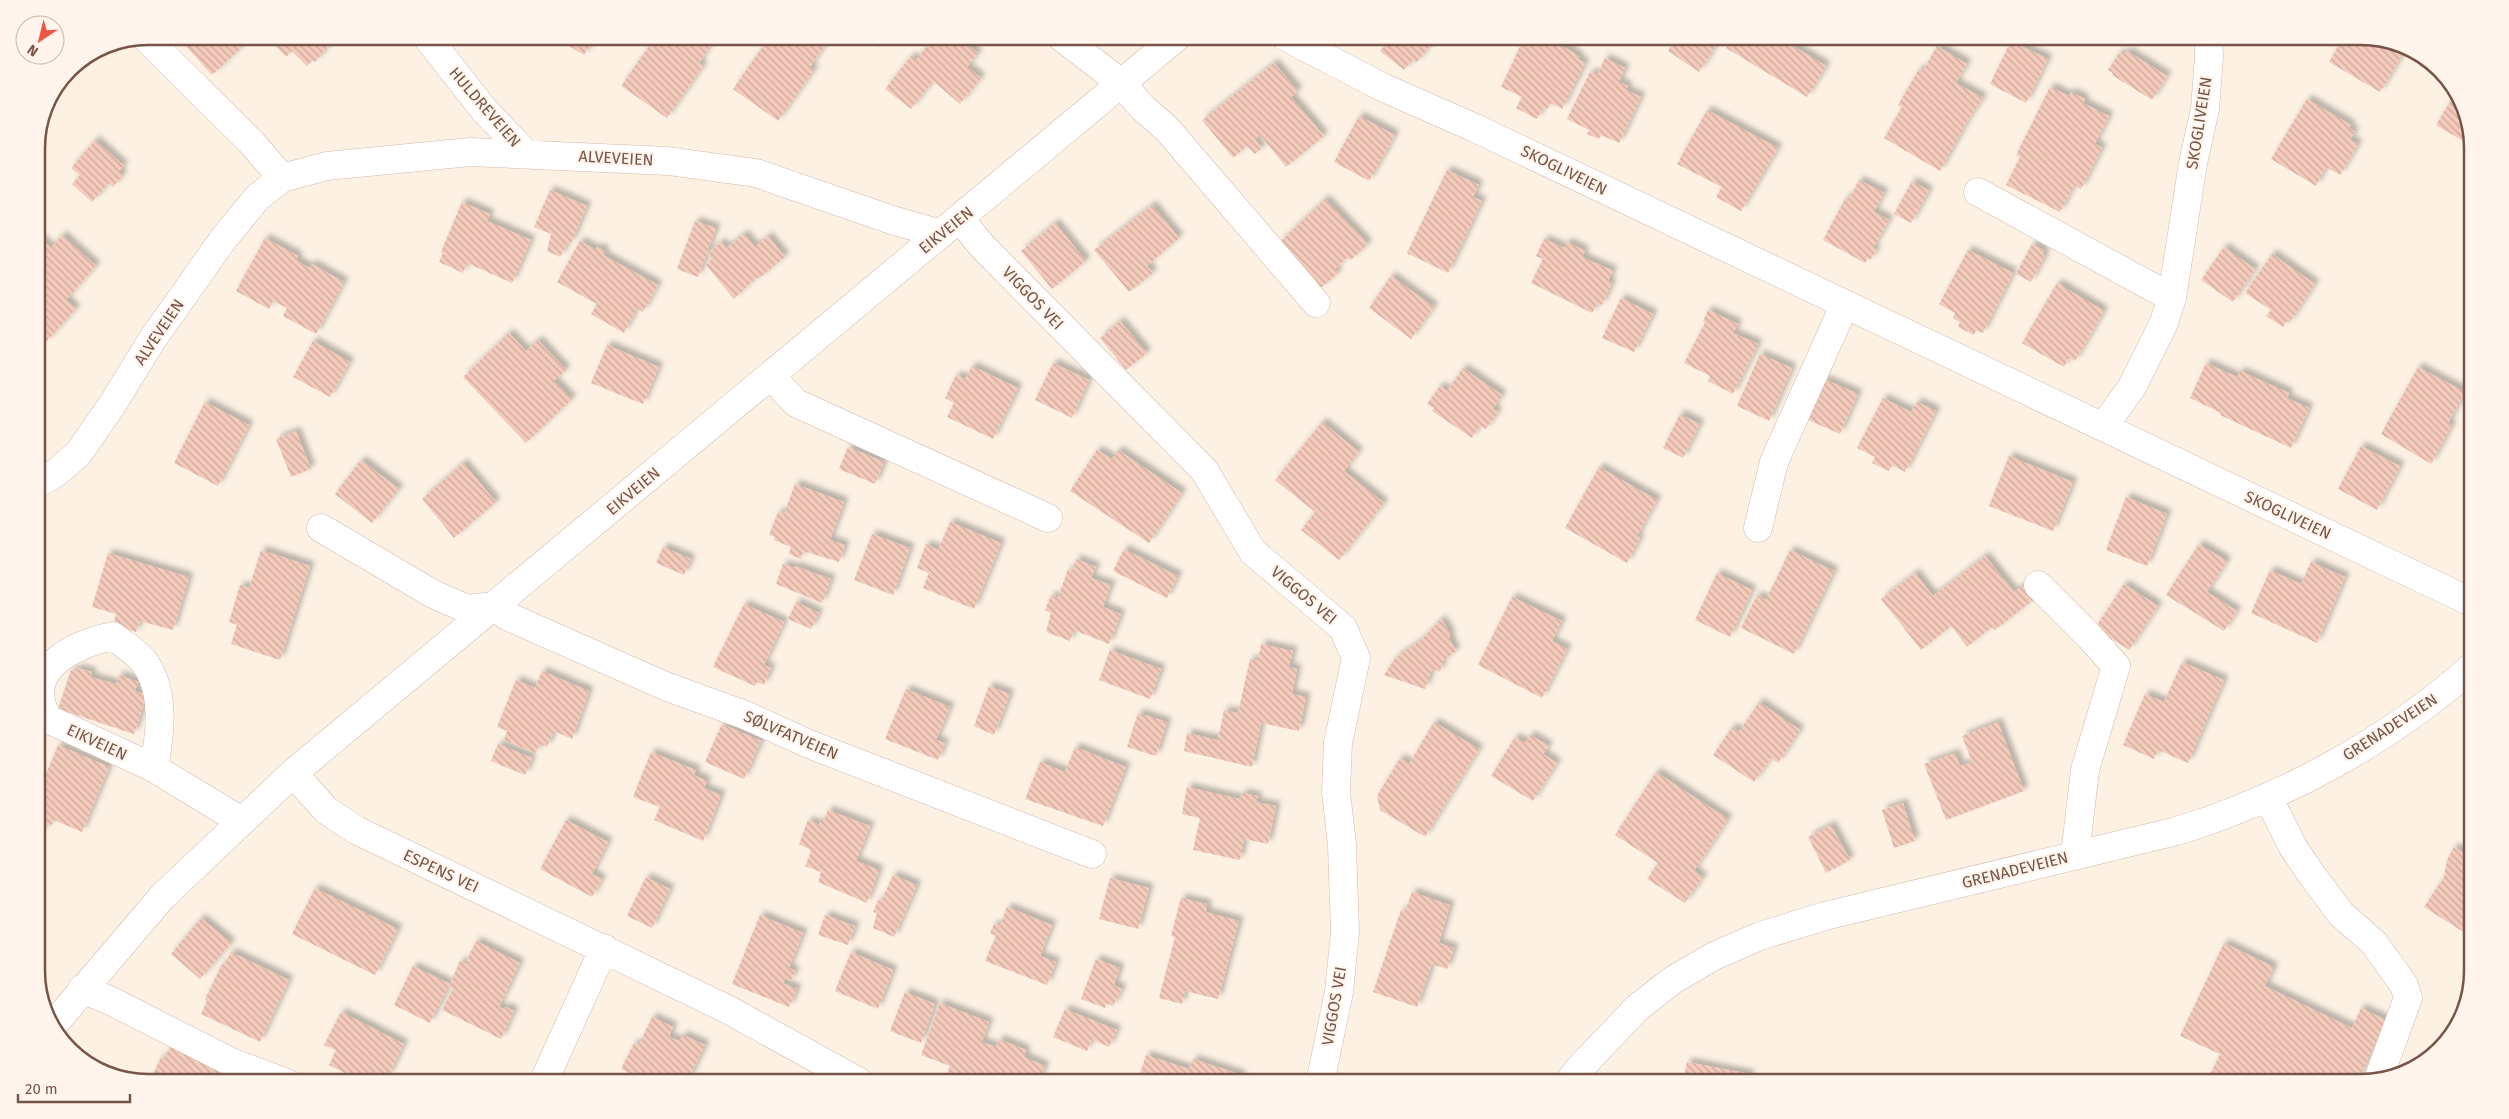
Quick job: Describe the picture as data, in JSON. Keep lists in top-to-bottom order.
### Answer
{
  "streets": {
    "street": [
      "HULDREVEIEN",
      "SKOGLIVEIEN",
      "ALVEVEIEN",
      "EIKVEIEN",
      "VIGGOS VEI",
      "GRENADEVEIEN",
      "SØLVFATVEIEN",
      "ESPENS VEI"
    ]
  },
  "crossings": [
    ["HULDREVEIEN", "ALVEVEIEN"],
    ["ALVEVEIEN", "EIKVEIEN"],
    ["ALVEVEIEN", "VIGGOS VEI"],
    ["EIKVEIEN", "VIGGOS VEI"],
    ["EIKVEIEN", "SØLVFATVEIEN"],
    ["EIKVEIEN", "ESPENS VEI"]
  ],
  "scale_bar": "20 m",
  "north": "bottom left"
}
